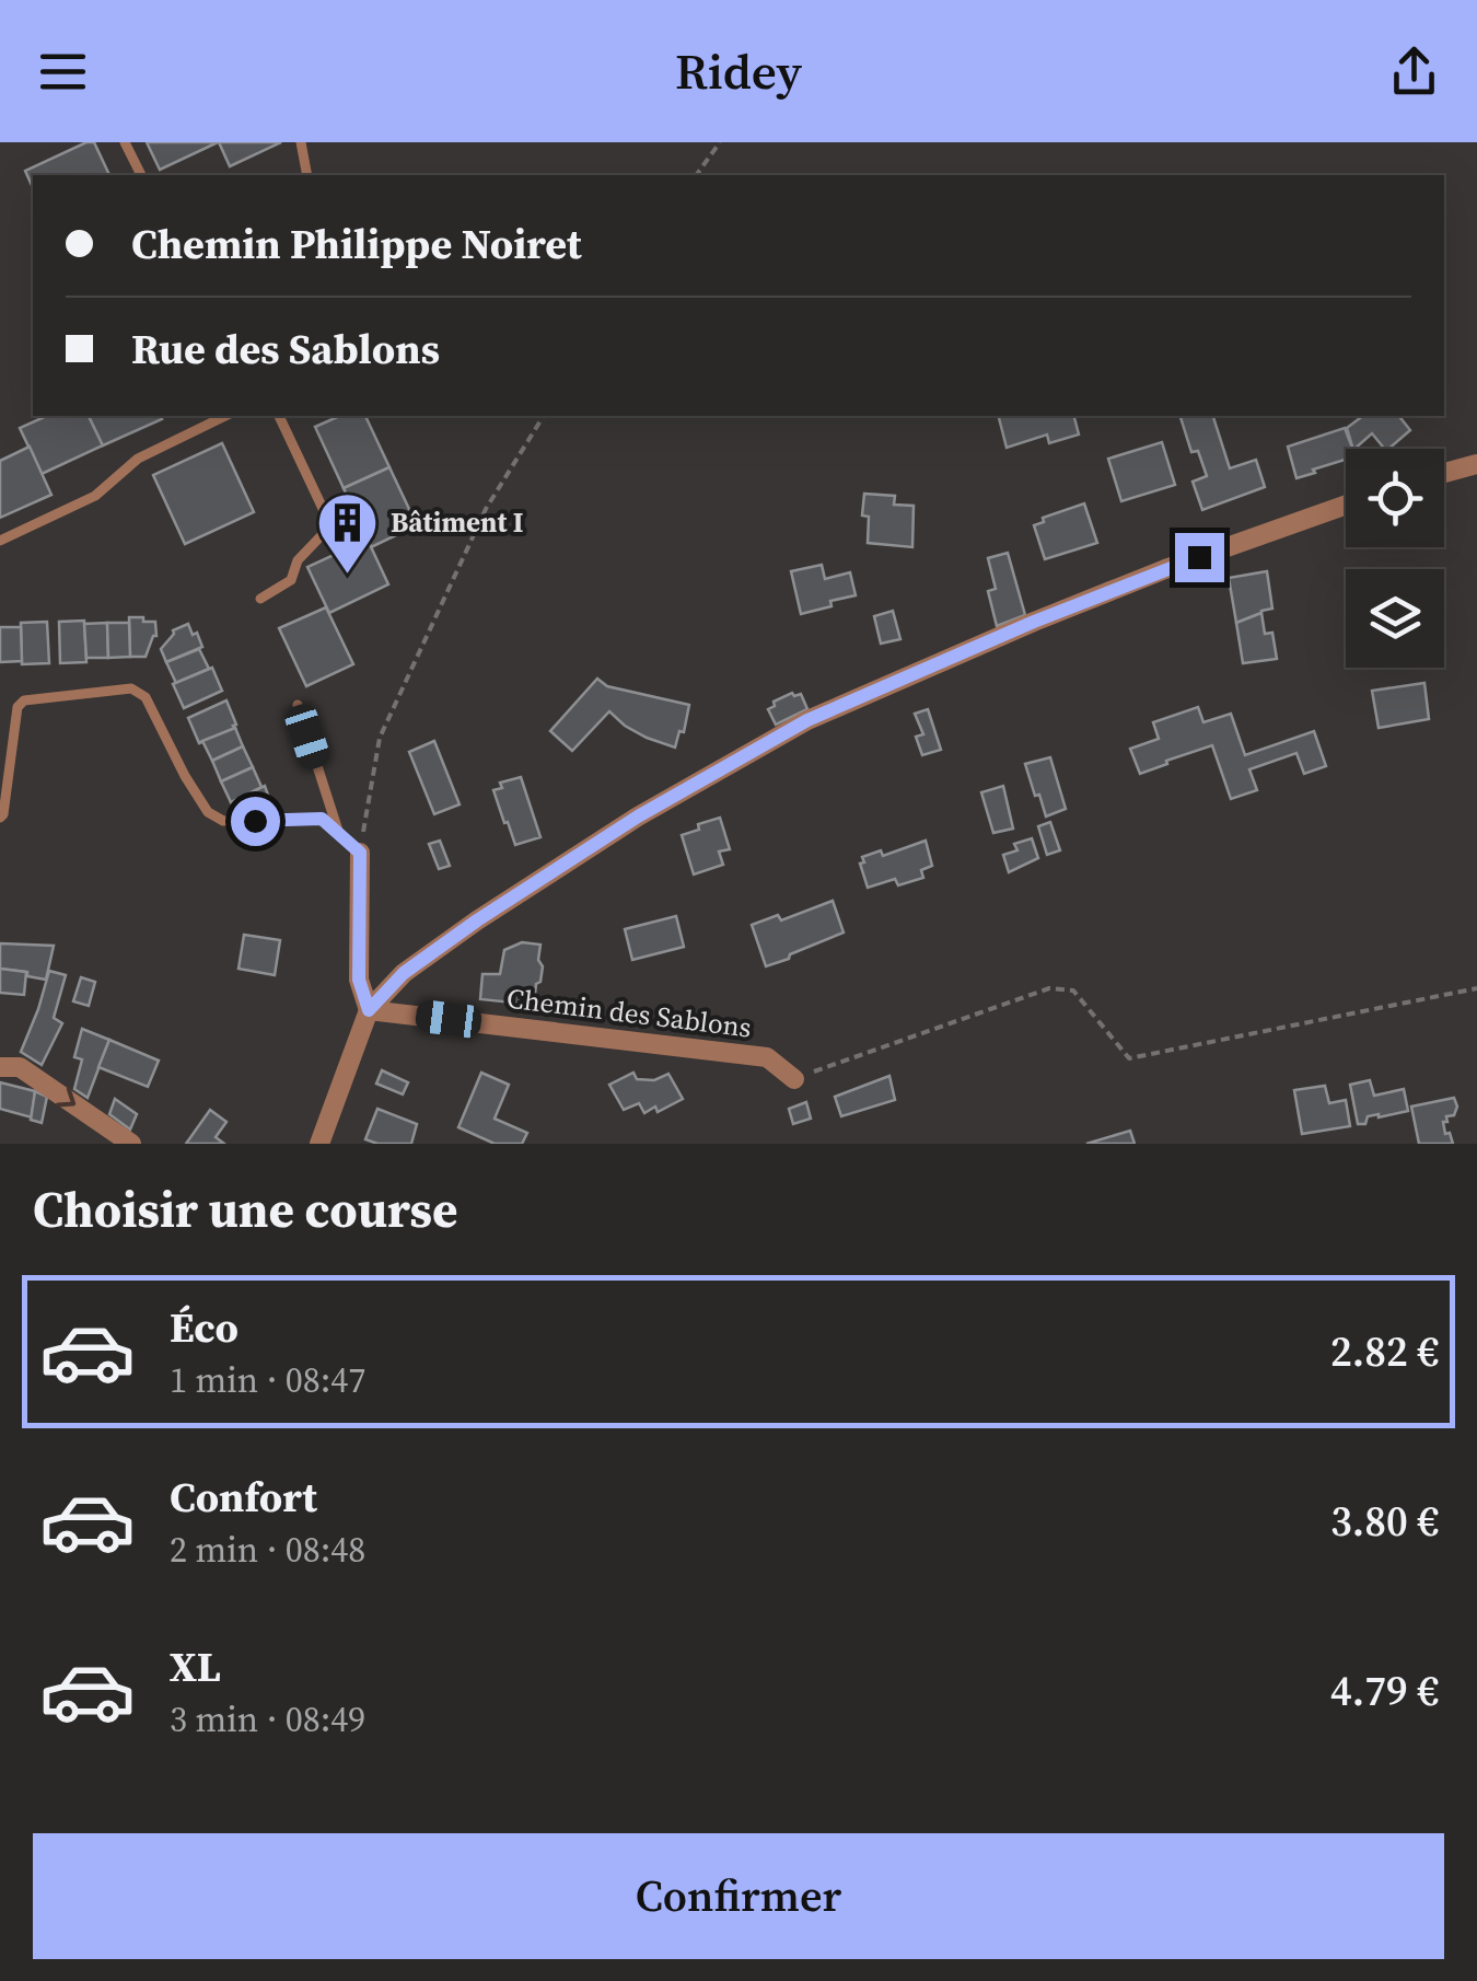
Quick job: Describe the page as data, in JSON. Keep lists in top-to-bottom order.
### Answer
{
  "streets": {
    "street": ["Chemin des Sablons"]
  },
  "places": {
    "building": ["Bâtiment I"]
  },
  "page": {
    "header": "Ridey",
    "banner": ["Chemin Philippe Noiret", "Rue des Sablons"],
    "heading": "Choisir une course",
    "list": [
      {
        "name": "Éco",
        "note": "1 min · 08:47",
        "value": "2.82 €"
      },
      {
        "name": "Confort",
        "note": "2 min · 08:48",
        "value": "3.80 €"
      },
      {
        "name": "XL",
        "note": "3 min · 08:49",
        "value": "4.79 €"
      }
    ],
    "buttons": "Confirmer"
  }
}
